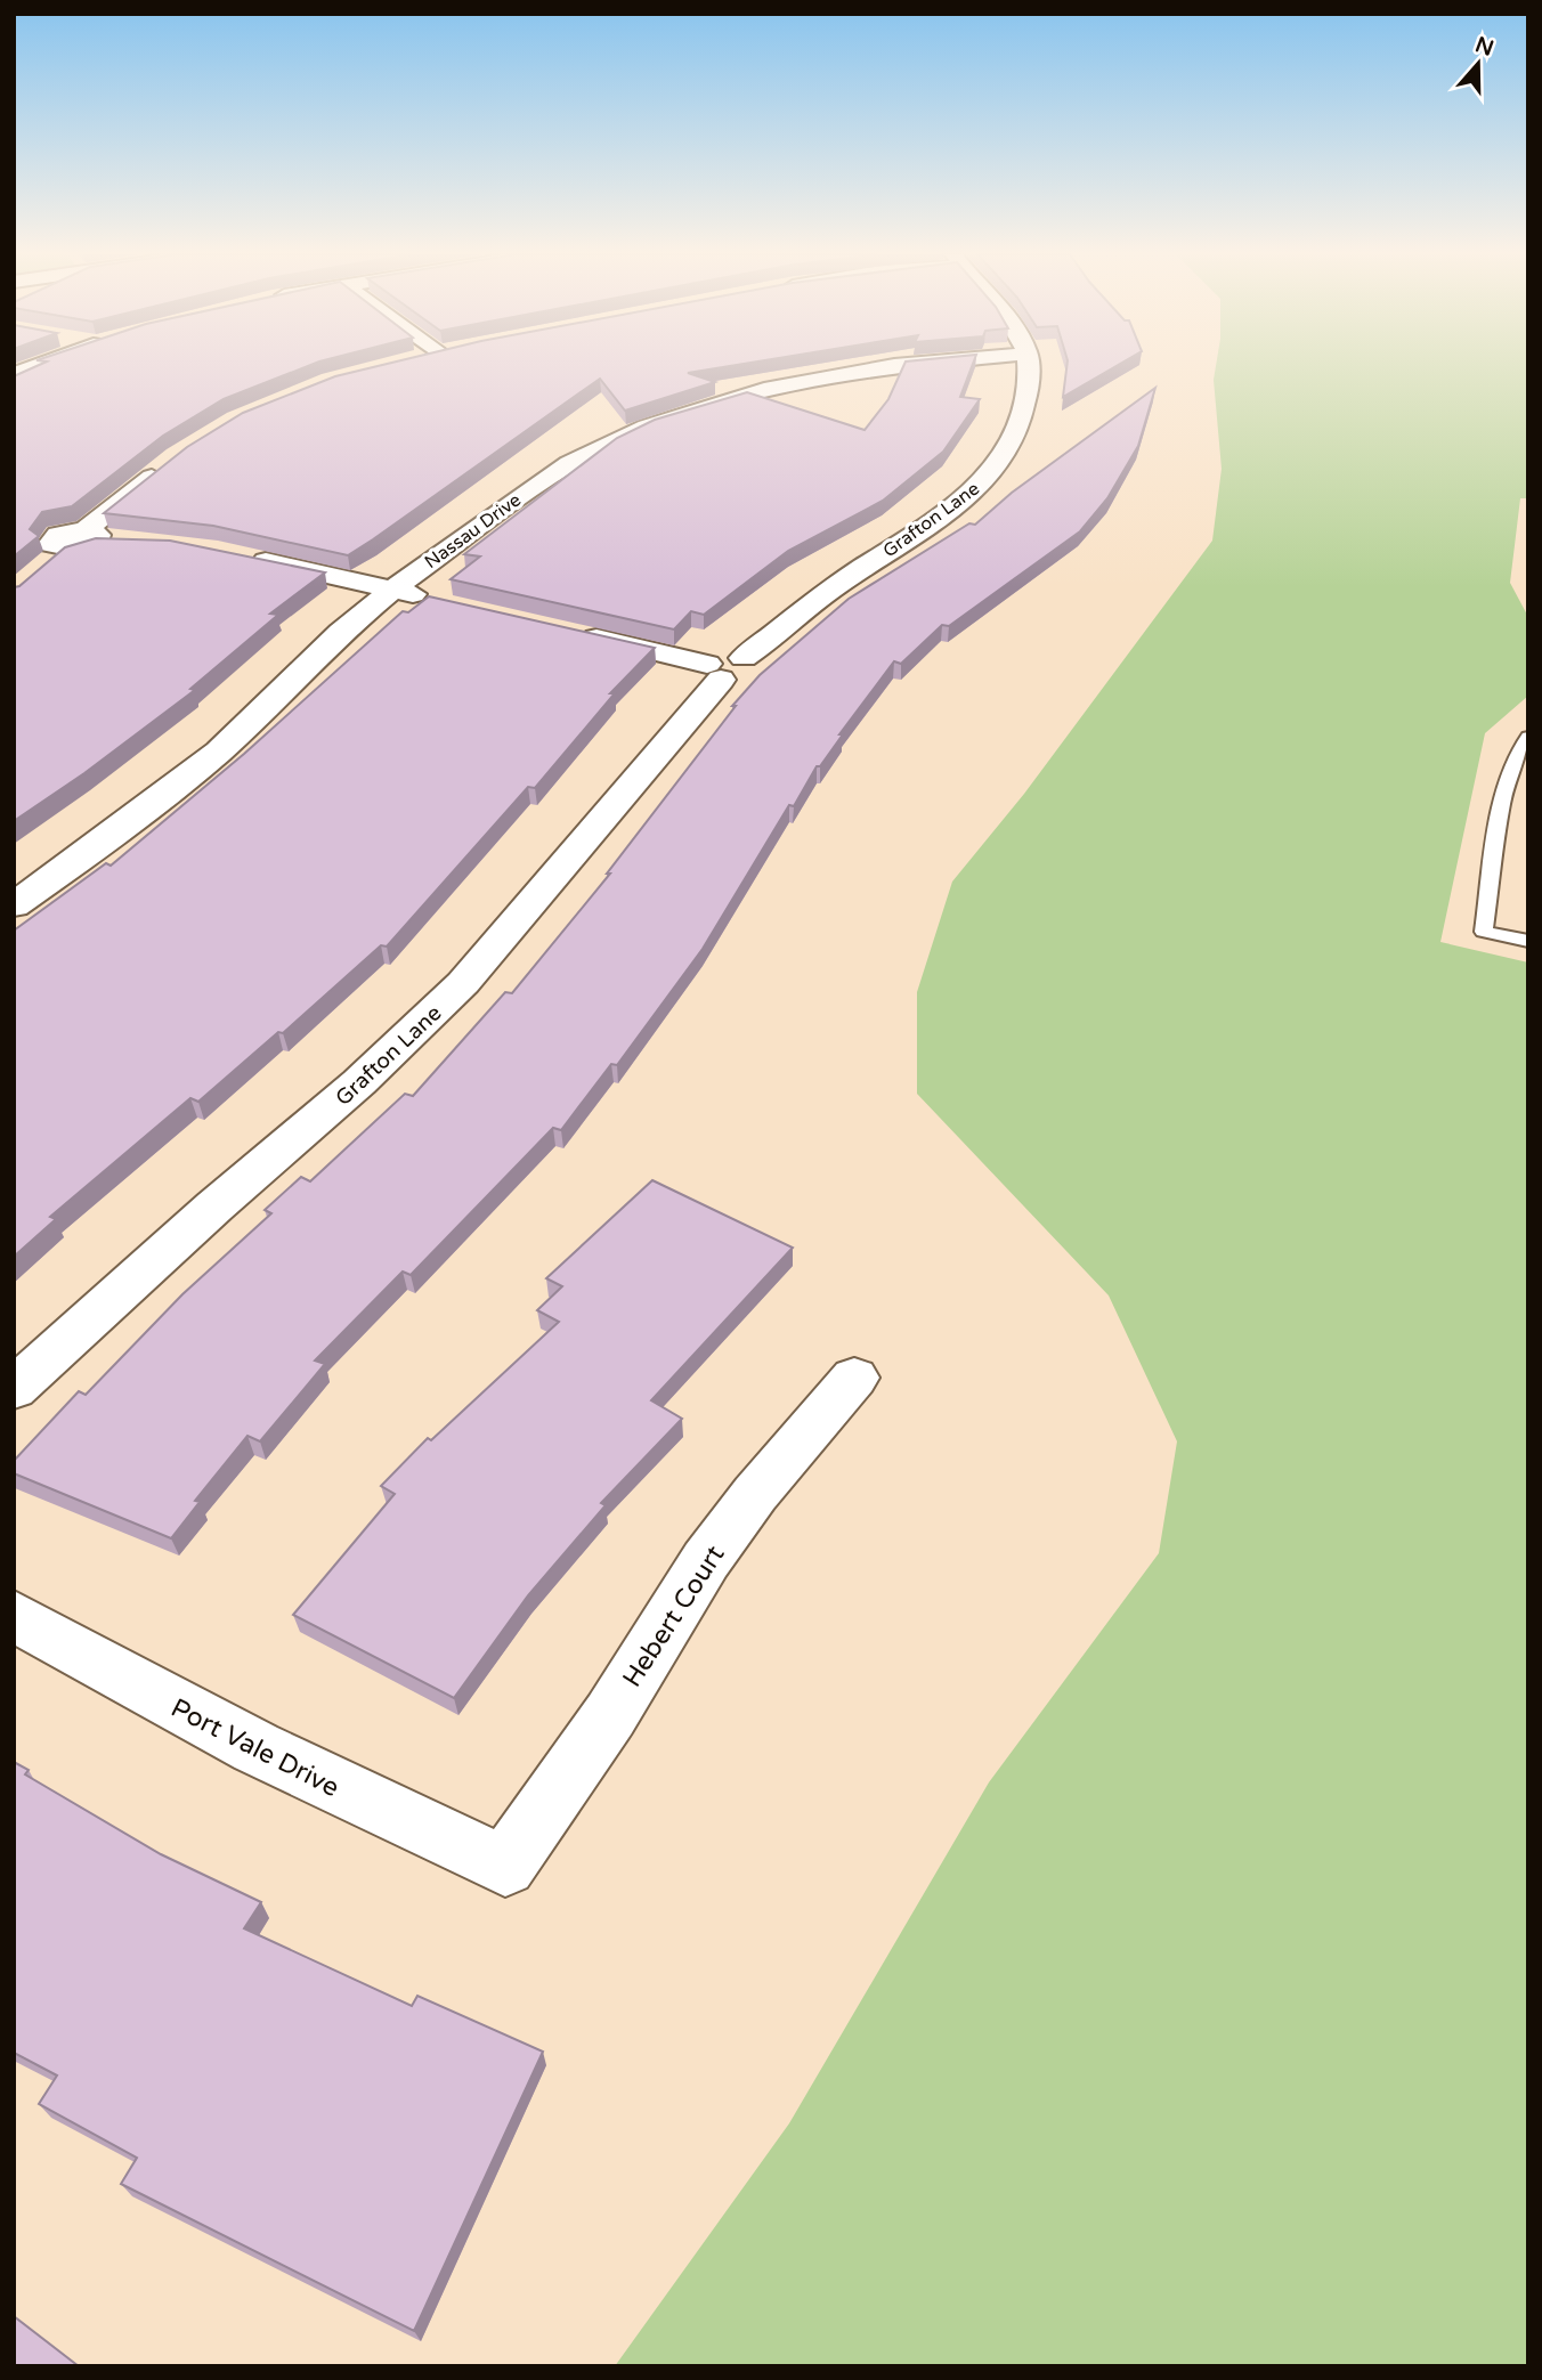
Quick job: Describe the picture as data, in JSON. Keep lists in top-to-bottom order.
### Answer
{
  "streets": {
    "street": [
      "Grafton Lane",
      "Nassau Drive",
      "Hebert Court",
      "Port Vale Drive"
    ]
  },
  "crossings": [
    ["Hebert Court", "Port Vale Drive"]
  ],
  "north": "top"
}
